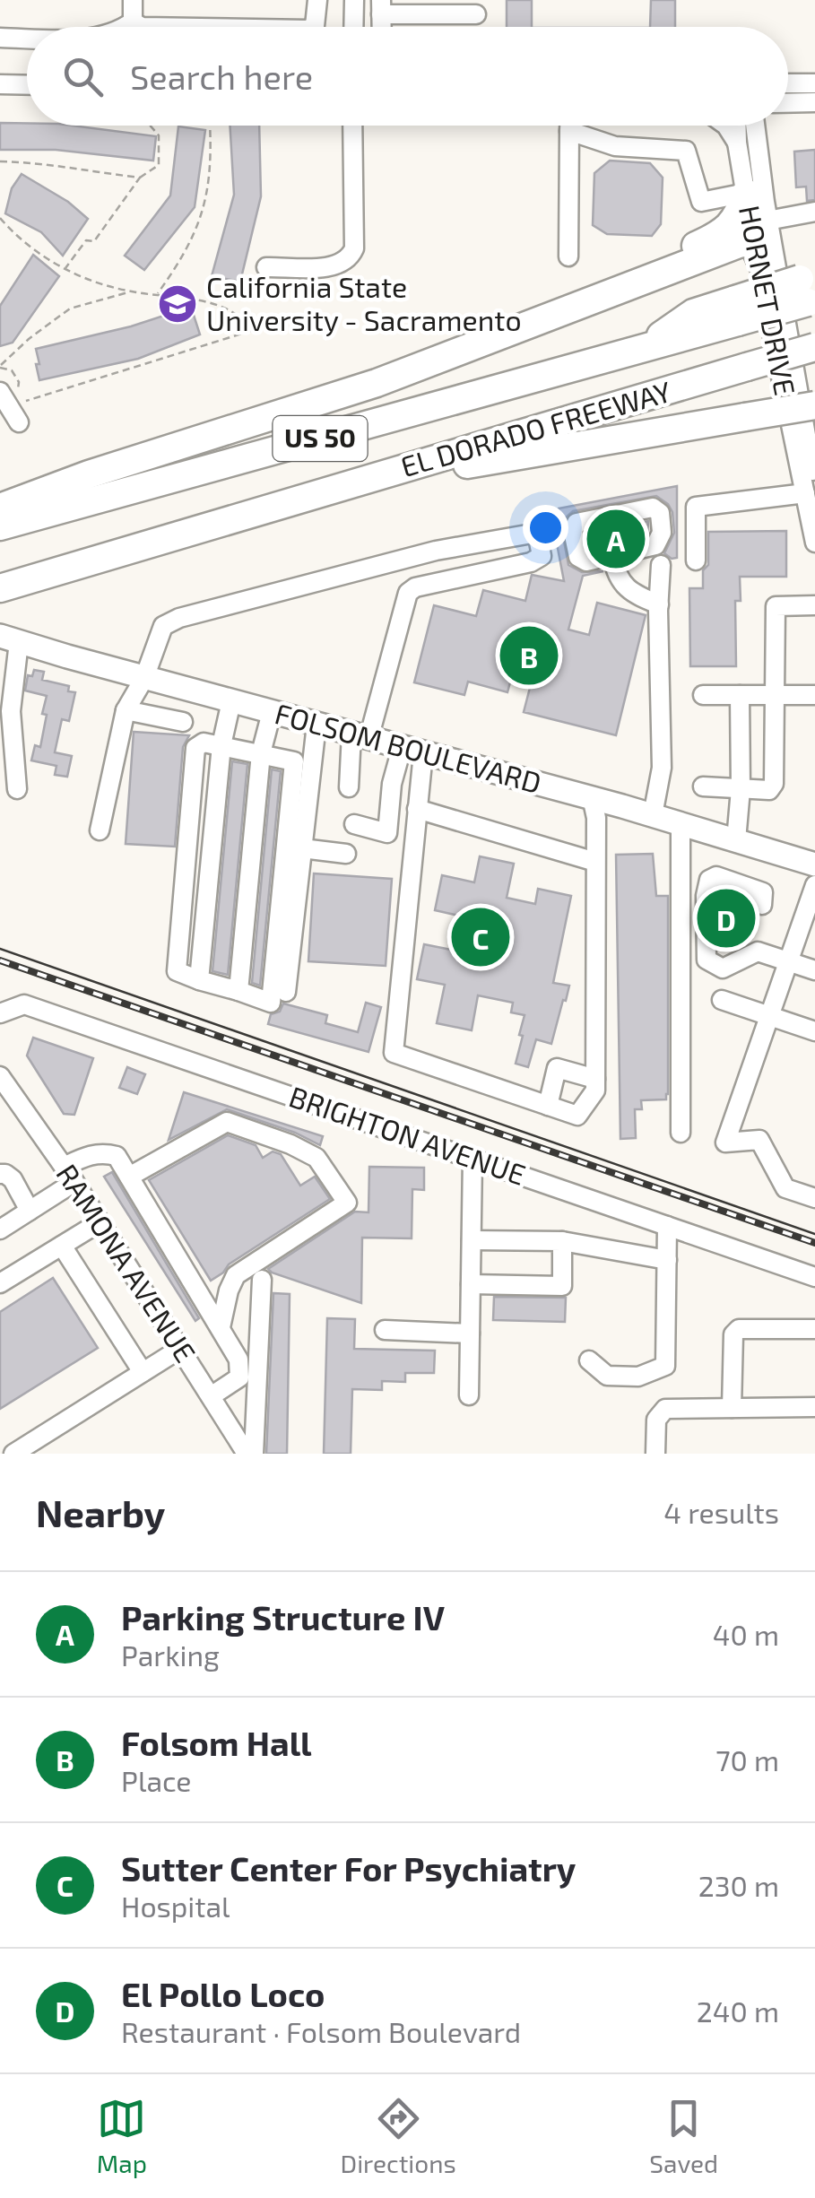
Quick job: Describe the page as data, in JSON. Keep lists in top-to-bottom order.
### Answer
{
  "streets": {
    "highway": ["EL DORADO FREEWAY", "US 50"],
    "main road": ["FOLSOM BOULEVARD"],
    "street": ["HORNET DRIVE", "BRIGHTON AVENUE", "RAMONA AVENUE"]
  },
  "crossings": [
    ["HORNET DRIVE", "EL DORADO FREEWAY"]
  ],
  "places": {
    "school or university": ["California State University - Sacramento"]
  },
  "page": {
    "search": "Search here",
    "pins": [
      "A",
      "B",
      "D",
      "C"
    ],
    "heading": ["Nearby", "4 results"],
    "list": [
      {
        "mark": "A",
        "name": "Parking Structure IV",
        "note": "Parking",
        "value": "40 m"
      },
      {
        "mark": "B",
        "name": "Folsom Hall",
        "note": "Place",
        "value": "70 m"
      },
      {
        "mark": "C",
        "name": "Sutter Center For Psychiatry",
        "note": "Hospital",
        "value": "230 m"
      },
      {
        "mark": "D",
        "name": "El Pollo Loco",
        "note": "Restaurant · Folsom Boulevard",
        "value": "240 m"
      }
    ],
    "nav": ["Map", "Directions", "Saved"]
  }
}
